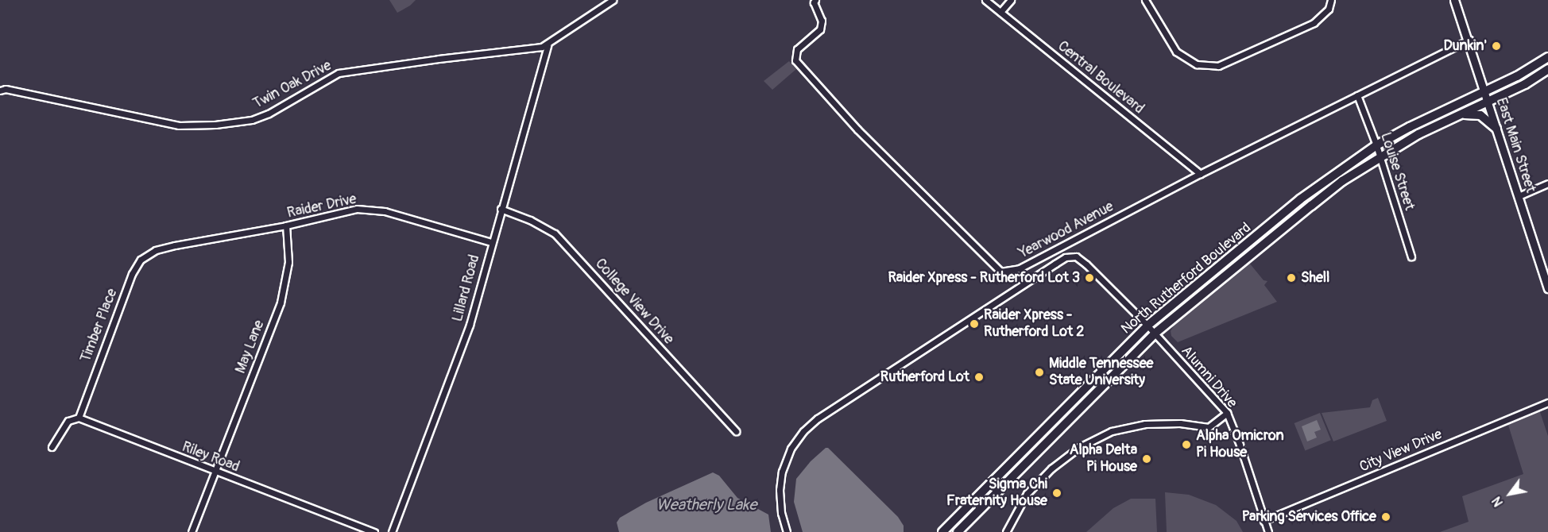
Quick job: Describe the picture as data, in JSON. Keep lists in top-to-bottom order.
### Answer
{
  "streets": {
    "main road": ["North Rutherford Boulevard"],
    "street": [
      "Central Boulevard",
      "Twin Oak Drive",
      "East Main Street",
      "Louise Street",
      "Raider Drive",
      "Yearwood Avenue",
      "Lillard Road",
      "College View Drive",
      "Timber Place",
      "May Lane",
      "Alumni Drive",
      "City View Drive",
      "Riley Road"
    ]
  },
  "crossings": [
    ["Central Boulevard", "Yearwood Avenue"],
    ["Twin Oak Drive", "Lillard Road"],
    ["East Main Street", "Yearwood Avenue"],
    ["East Main Street", "North Rutherford Boulevard"],
    ["Louise Street", "Yearwood Avenue"],
    ["Louise Street", "North Rutherford Boulevard"],
    ["Raider Drive", "Lillard Road"],
    ["Raider Drive", "Timber Place"],
    ["Raider Drive", "May Lane"],
    ["North Rutherford Boulevard", "Alumni Drive"],
    ["Lillard Road", "College View Drive"],
    ["Timber Place", "Riley Road"],
    ["May Lane", "Riley Road"],
    ["Alumni Drive", "City View Drive"]
  ],
  "water": ["Weatherly Lake"],
  "places": [
    "Dunkin'",
    "Raider Xpress - Rutherford Lot 3",
    "Shell",
    "Raider Xpress - Rutherford Lot 2",
    "Middle Tennessee State University",
    "Rutherford Lot",
    "Alpha Omicron Pi House",
    "Alpha Delta Pi House",
    "Sigma Chi Fraternity House",
    "Parking Services Office"
  ],
  "north": "bottom left"
}
